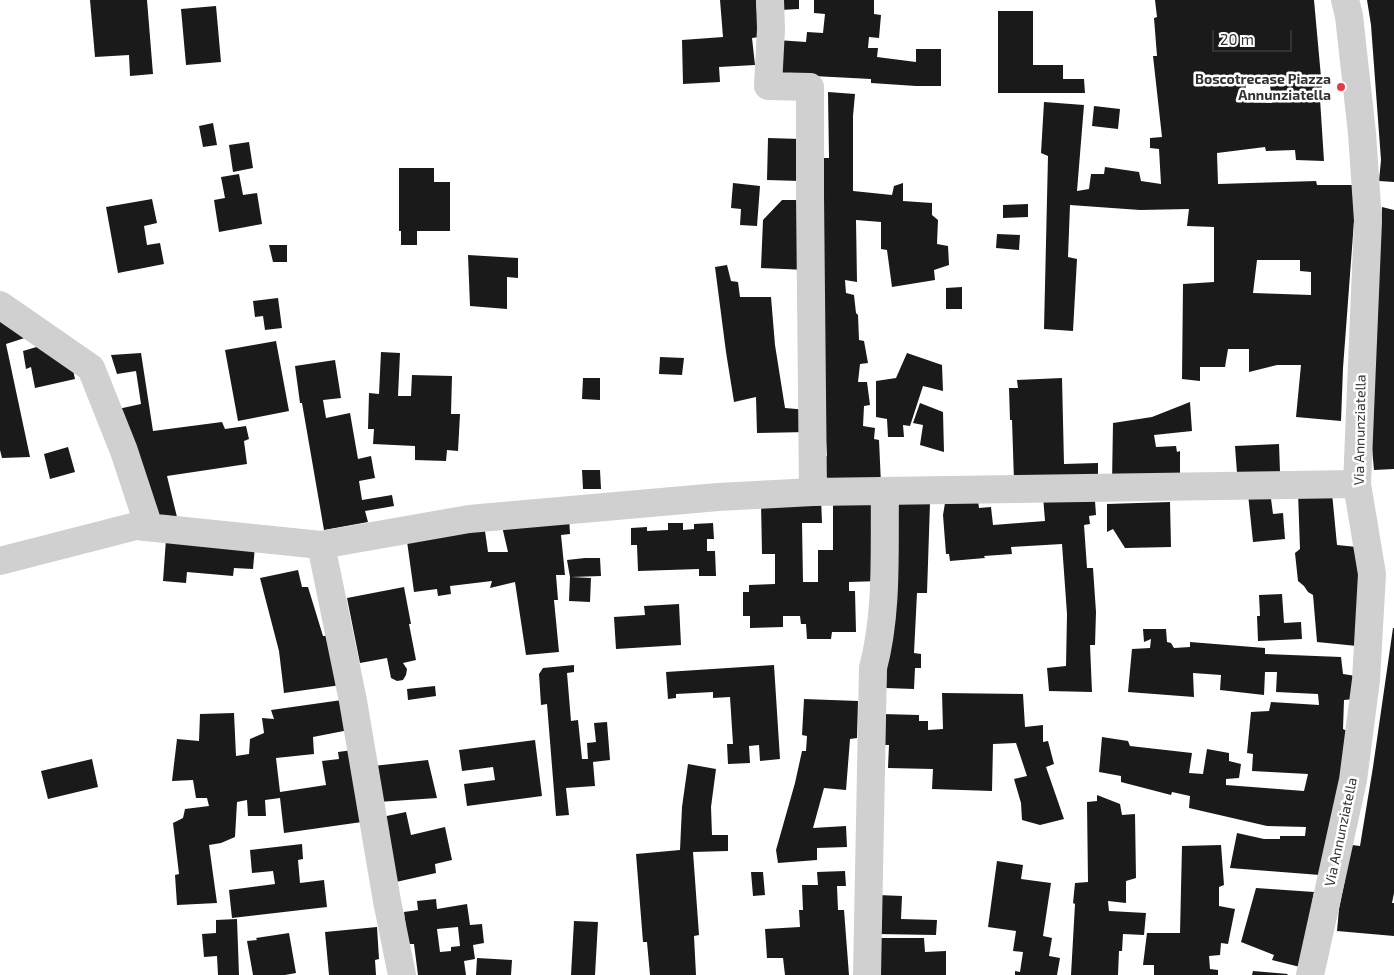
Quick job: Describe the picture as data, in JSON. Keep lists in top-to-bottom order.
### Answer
{
  "streets": {
    "street": ["Via Annunziatella"]
  },
  "places": ["Boscotrecase Piazza Annunziatella"],
  "scale_bar": "20 m"
}
